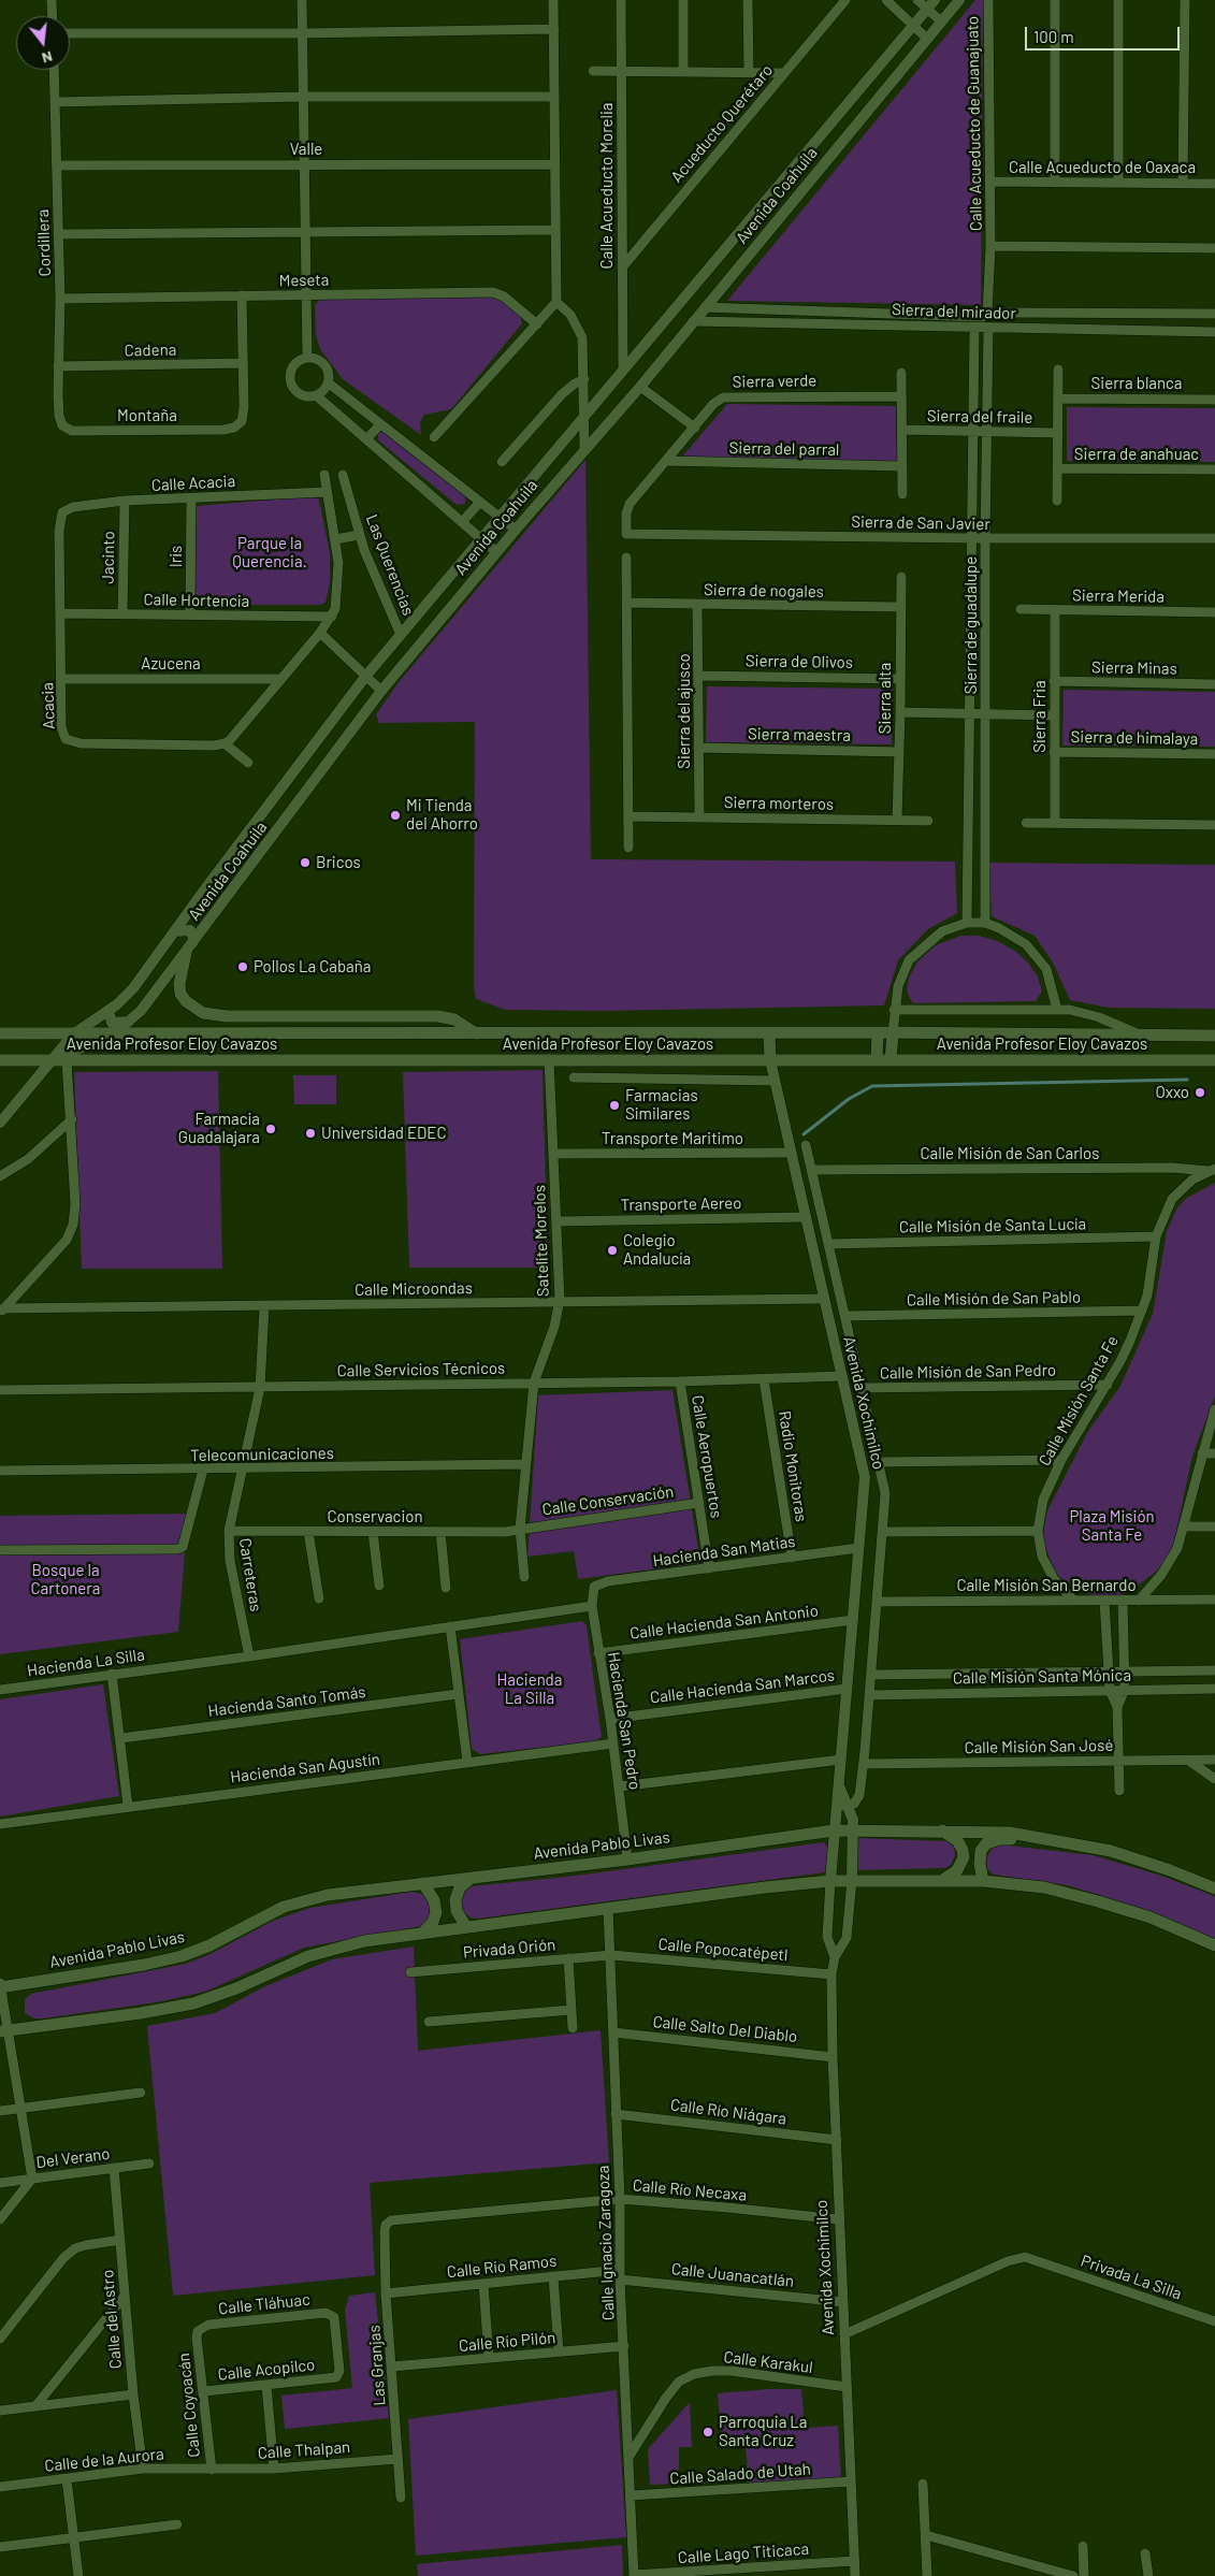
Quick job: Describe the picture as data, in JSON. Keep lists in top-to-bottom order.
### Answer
{
  "streets": {
    "main road": ["Avenida Profesor Eloy Cavazos", "Avenida Pablo Livas"],
    "street": [
      "Acueducto Querétaro",
      "Calle Acueducto de Guanajuato",
      "Valle",
      "Calle Acueducto de Oaxaca",
      "Calle Acueducto Morelia",
      "Avenida Coahuila",
      "Cordillera",
      "Meseta",
      "Sierra del mirador",
      "Cadena",
      "Sierra verde",
      "Sierra blanca",
      "Montaña",
      "Sierra del fraile",
      "Sierra del parral",
      "Sierra de anahuac",
      "Calle Acacia",
      "Sierra de San Javier",
      "Iris",
      "Jacinto",
      "Las Querencias",
      "Sierra de nogales",
      "Sierra Merida",
      "Calle Hortencia",
      "Sierra de guadalupe",
      "Sierra de Olivos",
      "Azucena",
      "Sierra Minas",
      "Sierra alta",
      "Acacia",
      "Sierra del ajusco",
      "Sierra Fria",
      "Sierra maestra",
      "Sierra de himalaya",
      "Sierra morteros",
      "Transporte Maritimo",
      "Calle Misión de San Carlos",
      "Transporte Aereo",
      "Calle Misión de Santa Lucía",
      "Satelite Morelos",
      "Calle Microondas",
      "Calle Misión de San Pablo",
      "Calle Servicios Técnicos",
      "Calle Misión de San Pedro",
      "Calle Misión Santa Fe",
      "Avenida Xochimilco",
      "Telecomunicaciones",
      "Calle Aeropuertos",
      "Radio Monitoras",
      "Calle Conservación",
      "Conservacion",
      "Hacienda San Matias",
      "Carreteras",
      "Calle Misión San Bernardo",
      "Calle Hacienda San Antonio",
      "Hacienda La Silla",
      "Calle Misión Santa Mónica",
      "Calle Hacienda San Marcos",
      "Hacienda Santo Tomás",
      "Hacienda San Pedro",
      "Calle Misión San José",
      "Hacienda San Agustín",
      "Privada Orión",
      "Calle Popocatépetl",
      "Calle Salto Del Diablo",
      "Calle Río Niágara",
      "Del Verano",
      "Calle Río Necaxa",
      "Calle Ignacio Zaragoza",
      "Calle Río Ramos",
      "Calle Juanacatlán",
      "Privada La Silla",
      "Calle Tláhuac",
      "Calle del Astro",
      "Calle Río Pilón",
      "Calle Karakul",
      "Las Granjas",
      "Calle Acopilco",
      "Calle Coyoacán",
      "Calle Thalpan",
      "Calle de la Aurora",
      "Calle Salado de Utah",
      "Calle Lago Titicaca"
    ]
  },
  "crossings": [
    ["Acueducto Querétaro", "Calle Acueducto Morelia"],
    ["Calle Acueducto de Guanajuato", "Calle Acueducto de Oaxaca"],
    ["Calle Acueducto de Guanajuato", "Sierra del mirador"],
    ["Valle", "Cordillera"],
    ["Calle Acueducto Morelia", "Avenida Coahuila"],
    ["Avenida Coahuila", "Sierra del mirador"],
    ["Avenida Coahuila", "Las Querencias"],
    ["Avenida Coahuila", "Avenida Profesor Eloy Cavazos"],
    ["Cordillera", "Meseta"],
    ["Cordillera", "Cadena"],
    ["Cordillera", "Montaña"],
    ["Sierra del mirador", "Sierra de guadalupe"],
    ["Cadena", "Montaña"],
    ["Sierra verde", "Sierra del parral"],
    ["Sierra verde", "Sierra de San Javier"],
    ["Sierra del fraile", "Sierra de guadalupe"],
    ["Calle Acacia", "Iris"],
    ["Calle Acacia", "Jacinto"],
    ["Calle Acacia", "Acacia"],
    ["Sierra de San Javier", "Sierra de guadalupe"],
    ["Iris", "Calle Hortencia"],
    ["Jacinto", "Calle Hortencia"],
    ["Sierra de nogales", "Sierra alta"],
    ["Sierra de nogales", "Sierra del ajusco"],
    ["Sierra Merida", "Sierra Fria"],
    ["Calle Hortencia", "Acacia"],
    ["Sierra de Olivos", "Sierra alta"],
    ["Sierra de Olivos", "Sierra del ajusco"],
    ["Azucena", "Acacia"],
    ["Sierra Minas", "Sierra Fria"],
    ["Sierra alta", "Sierra maestra"],
    ["Sierra alta", "Sierra morteros"],
    ["Sierra del ajusco", "Sierra maestra"],
    ["Sierra del ajusco", "Sierra morteros"],
    ["Sierra Fria", "Sierra de himalaya"],
    ["Avenida Profesor Eloy Cavazos", "Satelite Morelos"],
    ["Avenida Profesor Eloy Cavazos", "Avenida Xochimilco"],
    ["Transporte Maritimo", "Satelite Morelos"],
    ["Transporte Maritimo", "Avenida Xochimilco"],
    ["Calle Misión de San Carlos", "Calle Misión Santa Fe"],
    ["Transporte Aereo", "Satelite Morelos"],
    ["Transporte Aereo", "Avenida Xochimilco"],
    ["Calle Misión de Santa Lucía", "Calle Misión Santa Fe"],
    ["Satelite Morelos", "Calle Microondas"],
    ["Satelite Morelos", "Calle Servicios Técnicos"],
    ["Satelite Morelos", "Telecomunicaciones"],
    ["Satelite Morelos", "Calle Conservación"],
    ["Satelite Morelos", "Conservacion"],
    ["Calle Microondas", "Avenida Xochimilco"],
    ["Calle Microondas", "Carreteras"],
    ["Calle Misión de San Pablo", "Calle Misión Santa Fe"],
    ["Calle Servicios Técnicos", "Avenida Xochimilco"],
    ["Calle Servicios Técnicos", "Calle Aeropuertos"],
    ["Calle Servicios Técnicos", "Radio Monitoras"],
    ["Calle Servicios Técnicos", "Carreteras"],
    ["Calle Misión de San Pedro", "Calle Misión Santa Fe"],
    ["Calle Misión Santa Fe", "Calle Misión San Bernardo"],
    ["Avenida Xochimilco", "Hacienda San Matias"],
    ["Avenida Xochimilco", "Calle Hacienda San Antonio"],
    ["Avenida Xochimilco", "Calle Hacienda San Marcos"],
    ["Avenida Xochimilco", "Avenida Pablo Livas"],
    ["Avenida Xochimilco", "Calle Popocatépetl"],
    ["Avenida Xochimilco", "Calle Salto Del Diablo"],
    ["Avenida Xochimilco", "Calle Río Niágara"],
    ["Avenida Xochimilco", "Calle Río Necaxa"],
    ["Avenida Xochimilco", "Calle Juanacatlán"],
    ["Avenida Xochimilco", "Privada La Silla"],
    ["Avenida Xochimilco", "Calle Karakul"],
    ["Avenida Xochimilco", "Calle Salado de Utah"],
    ["Avenida Xochimilco", "Calle Lago Titicaca"],
    ["Telecomunicaciones", "Carreteras"],
    ["Calle Aeropuertos", "Calle Conservación"],
    ["Calle Aeropuertos", "Hacienda San Matias"],
    ["Radio Monitoras", "Hacienda San Matias"],
    ["Calle Conservación", "Conservacion"],
    ["Conservacion", "Carreteras"],
    ["Hacienda San Matias", "Hacienda San Pedro"],
    ["Carreteras", "Hacienda La Silla"],
    ["Calle Hacienda San Antonio", "Hacienda San Pedro"],
    ["Hacienda La Silla", "Hacienda San Pedro"],
    ["Calle Hacienda San Marcos", "Hacienda San Pedro"],
    ["Hacienda San Pedro", "Hacienda San Agustín"],
    ["Hacienda San Pedro", "Avenida Pablo Livas"],
    ["Privada Orión", "Calle Popocatépetl"],
    ["Privada Orión", "Calle Ignacio Zaragoza"],
    ["Calle Popocatépetl", "Calle Ignacio Zaragoza"],
    ["Calle Salto Del Diablo", "Calle Ignacio Zaragoza"],
    ["Calle Río Niágara", "Calle Ignacio Zaragoza"],
    ["Del Verano", "Calle del Astro"],
    ["Calle Río Necaxa", "Calle Ignacio Zaragoza"],
    ["Calle Río Necaxa", "Las Granjas"],
    ["Calle Ignacio Zaragoza", "Calle Río Ramos"],
    ["Calle Ignacio Zaragoza", "Calle Juanacatlán"],
    ["Calle Ignacio Zaragoza", "Calle Río Pilón"],
    ["Calle Ignacio Zaragoza", "Calle Karakul"],
    ["Calle Ignacio Zaragoza", "Calle Salado de Utah"],
    ["Calle Ignacio Zaragoza", "Calle Lago Titicaca"],
    ["Calle Río Ramos", "Calle Juanacatlán"],
    ["Calle Río Ramos", "Las Granjas"],
    ["Calle Tláhuac", "Calle Acopilco"],
    ["Calle Tláhuac", "Calle Coyoacán"],
    ["Calle del Astro", "Calle de la Aurora"],
    ["Calle Río Pilón", "Las Granjas"],
    ["Las Granjas", "Calle Thalpan"],
    ["Calle Acopilco", "Calle Coyoacán"],
    ["Calle Coyoacán", "Calle Thalpan"],
    ["Calle Coyoacán", "Calle de la Aurora"],
    ["Calle Thalpan", "Calle de la Aurora"]
  ],
  "parks": [
    "Parque la Querencia.",
    "Plaza Misión Santa Fe",
    "Bosque la Cartonera",
    "Hacienda La Silla"
  ],
  "places": [
    "Mi Tienda del Ahorro",
    "Bricos",
    "Pollos La Cabaña",
    "Oxxo",
    "Farmacias Similares",
    "Farmacia Guadalajara",
    "Universidad EDEC",
    "Colegio Andalucía",
    "Parroquia La Santa Cruz"
  ],
  "scale_bar": "100 m",
  "north": "bottom"
}
